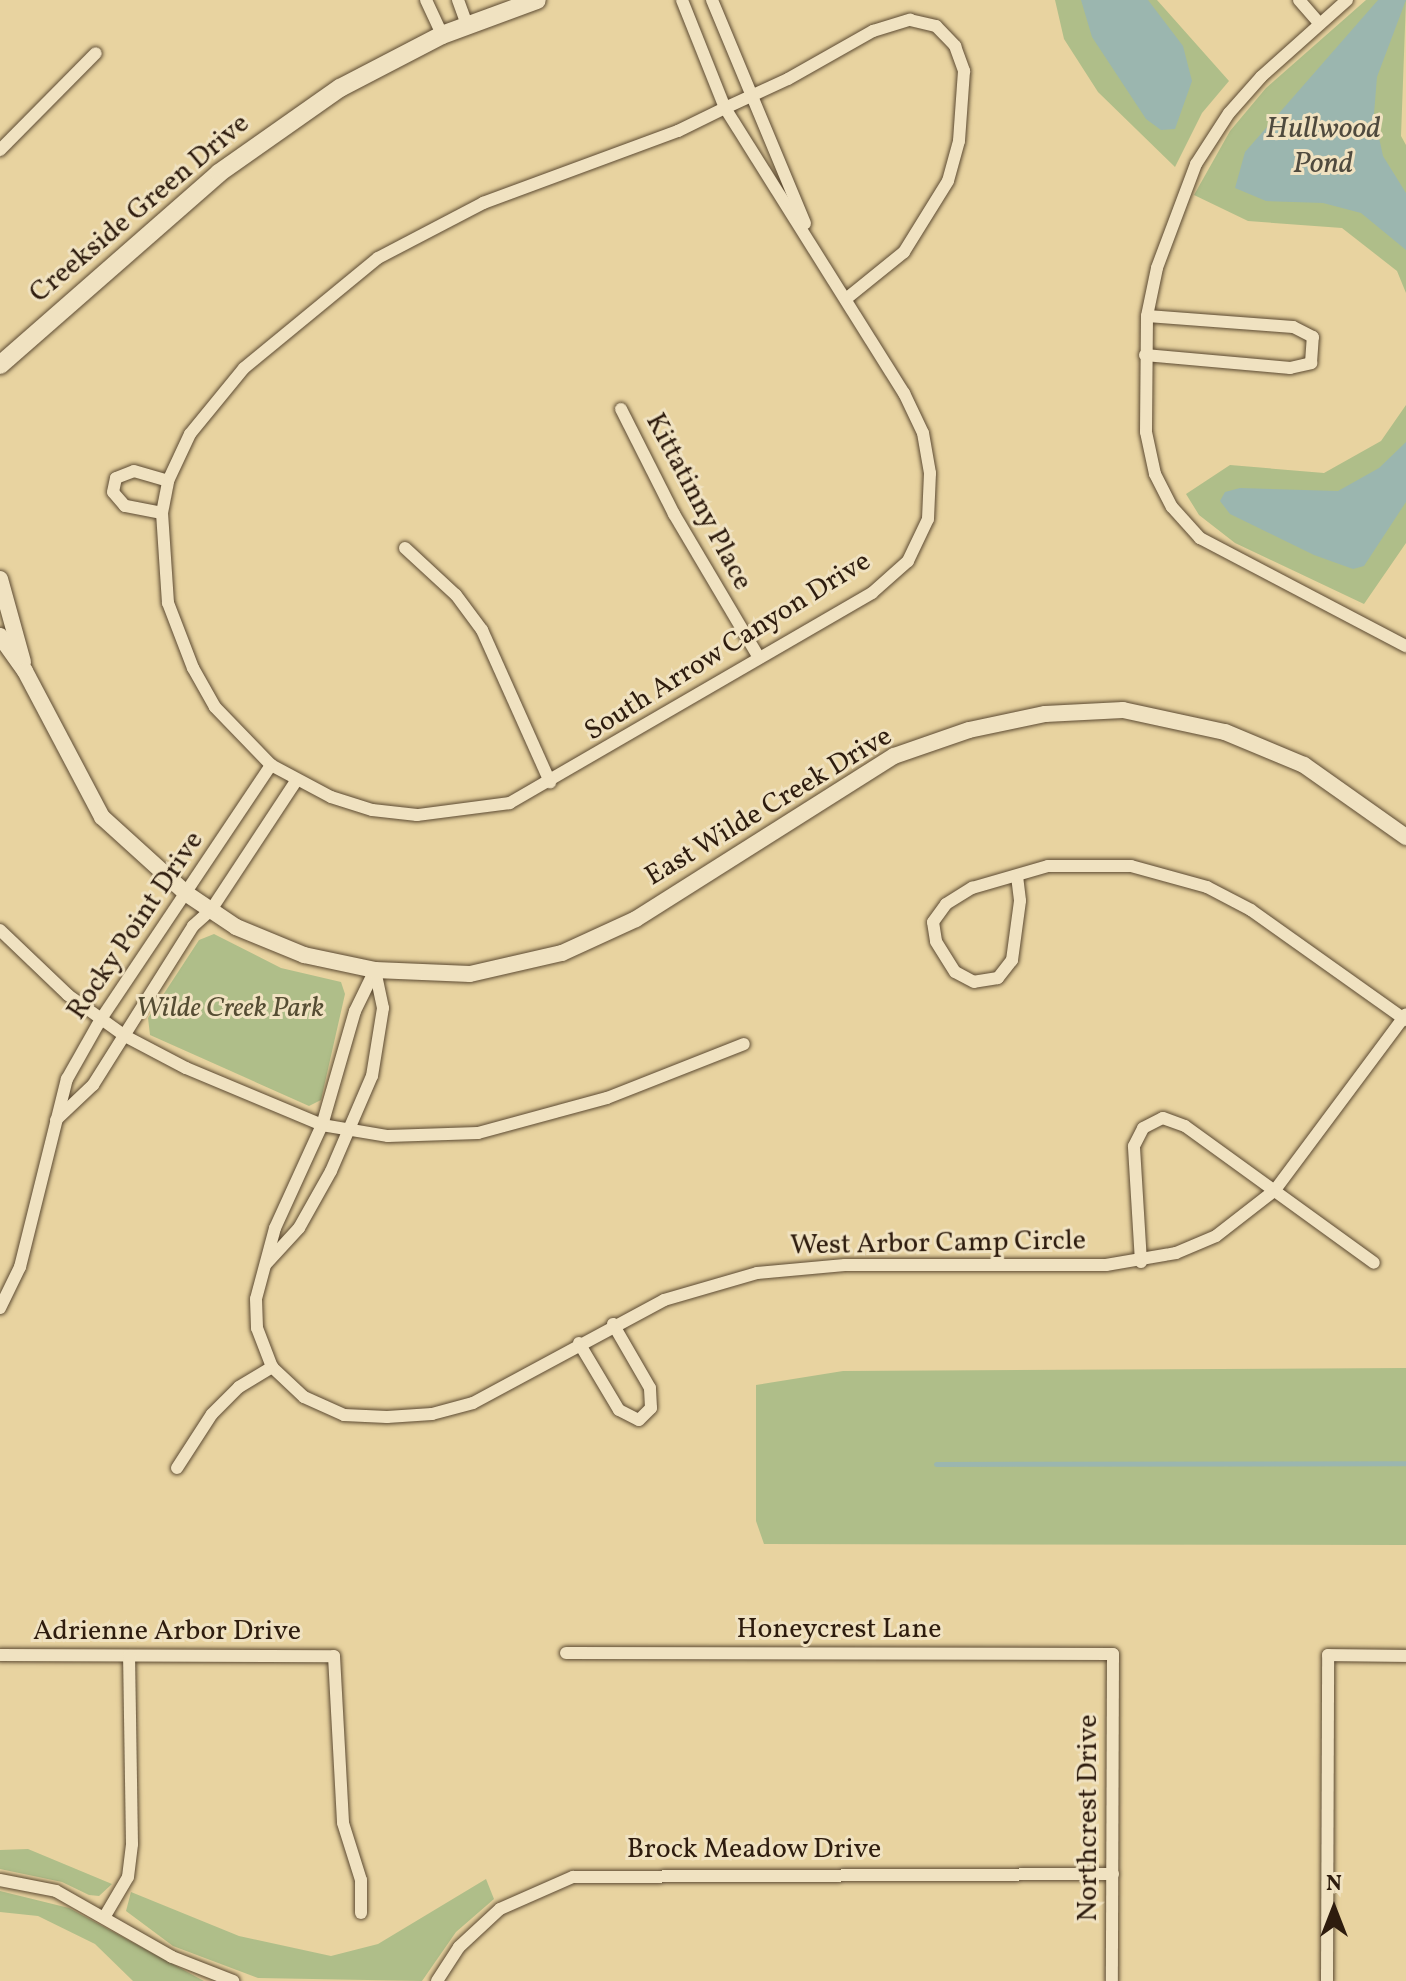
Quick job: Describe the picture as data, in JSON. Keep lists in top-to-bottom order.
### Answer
{
  "streets": {
    "main road": ["Creekside Green Drive"],
    "street": [
      "Kittatinny Place",
      "South Arrow Canyon Drive",
      "East Wilde Creek Drive",
      "Rocky Point Drive",
      "West Arbor Camp Circle",
      "Honeycrest Lane",
      "Adrienne Arbor Drive",
      "Northcrest Drive",
      "Brock Meadow Drive"
    ]
  },
  "crossings": [
    ["Kittatinny Place", "South Arrow Canyon Drive"],
    ["South Arrow Canyon Drive", "Rocky Point Drive"],
    ["East Wilde Creek Drive", "Rocky Point Drive"],
    ["East Wilde Creek Drive", "West Arbor Camp Circle"],
    ["Honeycrest Lane", "Northcrest Drive"],
    ["Northcrest Drive", "Brock Meadow Drive"]
  ],
  "water": ["Hullwood Pond"],
  "parks": ["Wilde Creek Park"],
  "north": "top"
}
